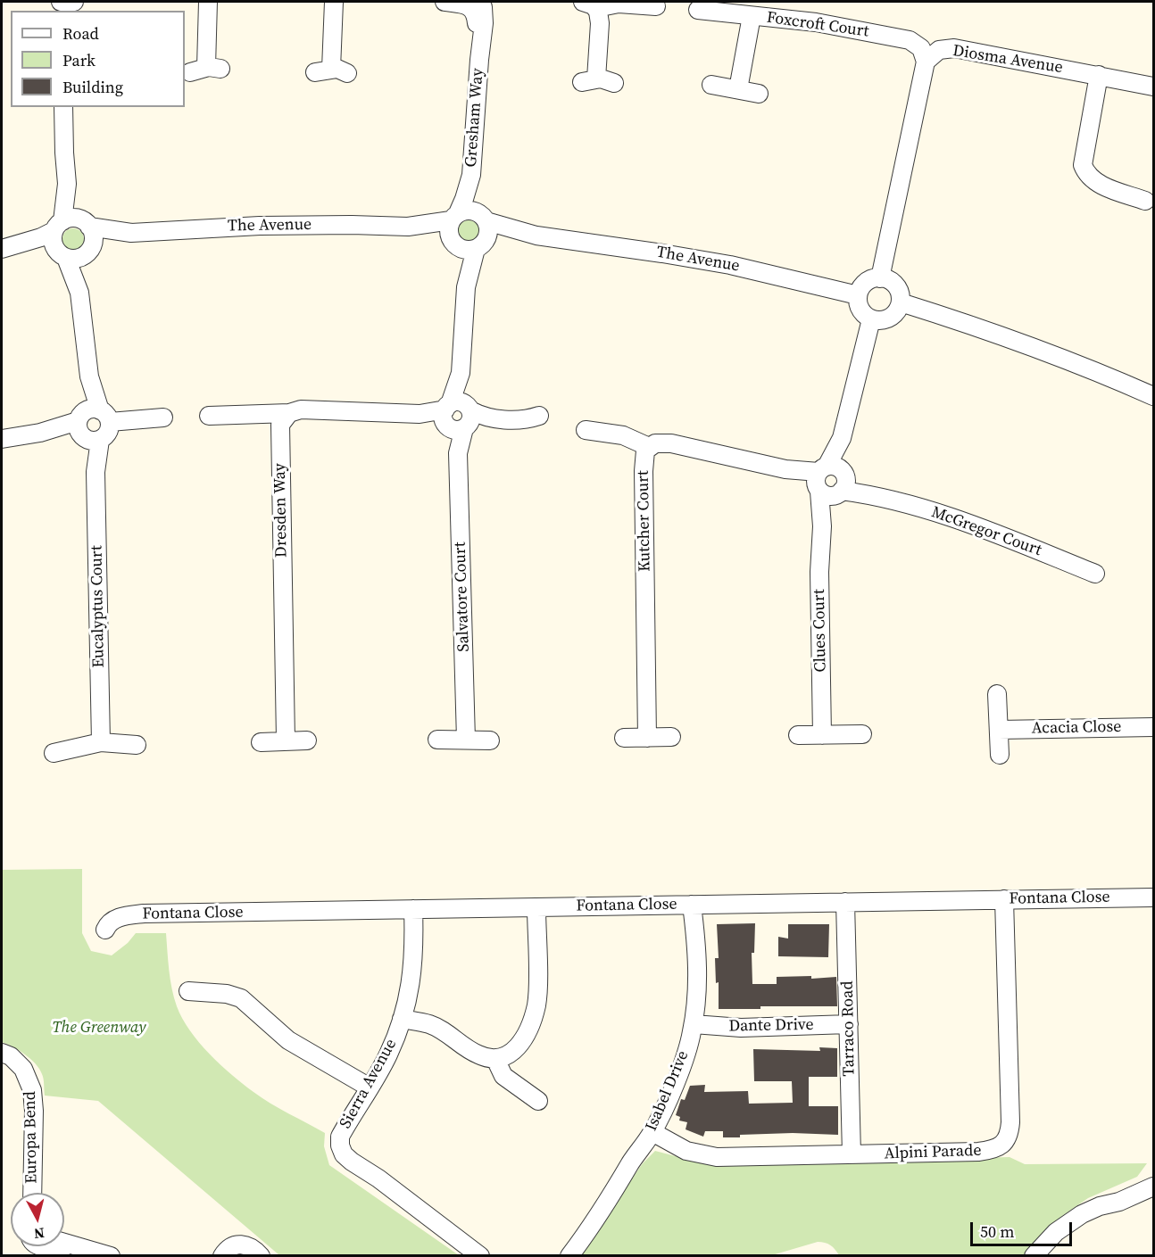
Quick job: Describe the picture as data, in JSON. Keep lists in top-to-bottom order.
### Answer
{
  "streets": {
    "street": [
      "Foxcroft Court",
      "Diosma Avenue",
      "Gresham Way",
      "The Avenue",
      "Dresden Way",
      "Kutcher Court",
      "McGregor Court",
      "Salvatore Court",
      "Eucalyptus Court",
      "Clues Court",
      "Acacia Close",
      "Fontana Close",
      "Dante Drive",
      "Tarraco Road",
      "Sierra Avenue",
      "Isabel Drive",
      "Europa Bend",
      "Alpini Parade"
    ]
  },
  "crossings": [
    ["Foxcroft Court", "Diosma Avenue"],
    ["Gresham Way", "The Avenue"],
    ["Gresham Way", "Salvatore Court"],
    ["The Avenue", "Salvatore Court"],
    ["The Avenue", "Clues Court"],
    ["Kutcher Court", "McGregor Court"],
    ["Kutcher Court", "Clues Court"],
    ["McGregor Court", "Clues Court"],
    ["Fontana Close", "Tarraco Road"],
    ["Fontana Close", "Sierra Avenue"],
    ["Fontana Close", "Isabel Drive"],
    ["Fontana Close", "Alpini Parade"],
    ["Dante Drive", "Tarraco Road"],
    ["Dante Drive", "Isabel Drive"],
    ["Tarraco Road", "Alpini Parade"],
    ["Isabel Drive", "Alpini Parade"]
  ],
  "parks": ["The Greenway"],
  "legend": ["Road", "Park", "Building"],
  "scale_bar": "50 m",
  "north": "bottom"
}
